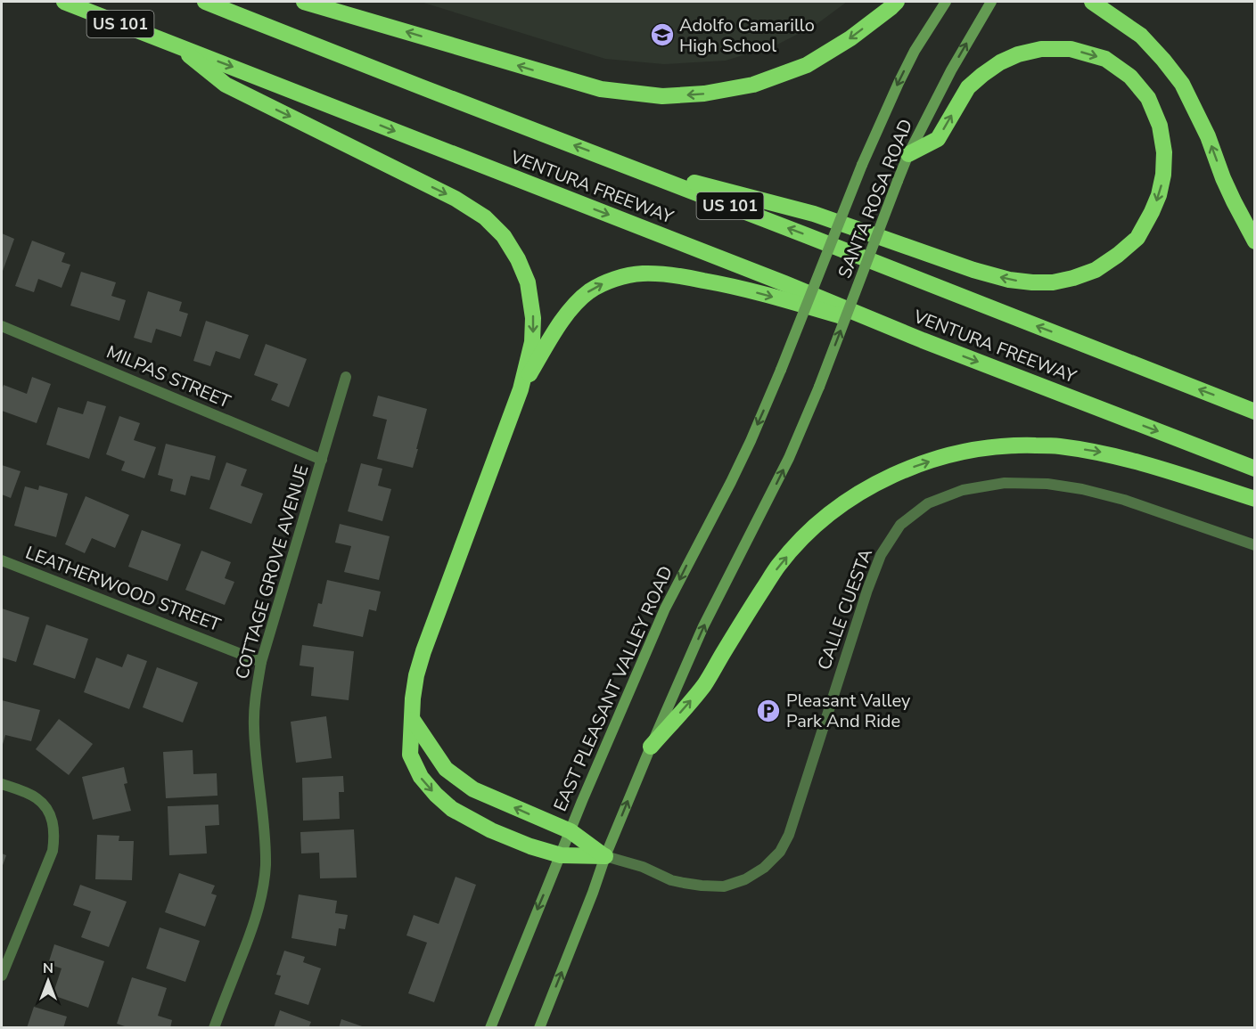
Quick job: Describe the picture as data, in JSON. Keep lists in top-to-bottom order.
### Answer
{
  "streets": {
    "highway": ["US 101", "VENTURA FREEWAY"],
    "main road": ["SANTA ROSA ROAD", "EAST PLEASANT VALLEY ROAD"],
    "street": [
      "MILPAS STREET",
      "COTTAGE GROVE AVENUE",
      "LEATHERWOOD STREET",
      "CALLE CUESTA"
    ]
  },
  "crossings": [
    ["SANTA ROSA ROAD", "EAST PLEASANT VALLEY ROAD"],
    ["MILPAS STREET", "COTTAGE GROVE AVENUE"],
    ["COTTAGE GROVE AVENUE", "LEATHERWOOD STREET"]
  ],
  "places": {
    "school or university": ["Adolfo Camarillo High School"],
    "parking": ["Pleasant Valley Park And Ride"]
  },
  "north": "top"
}
